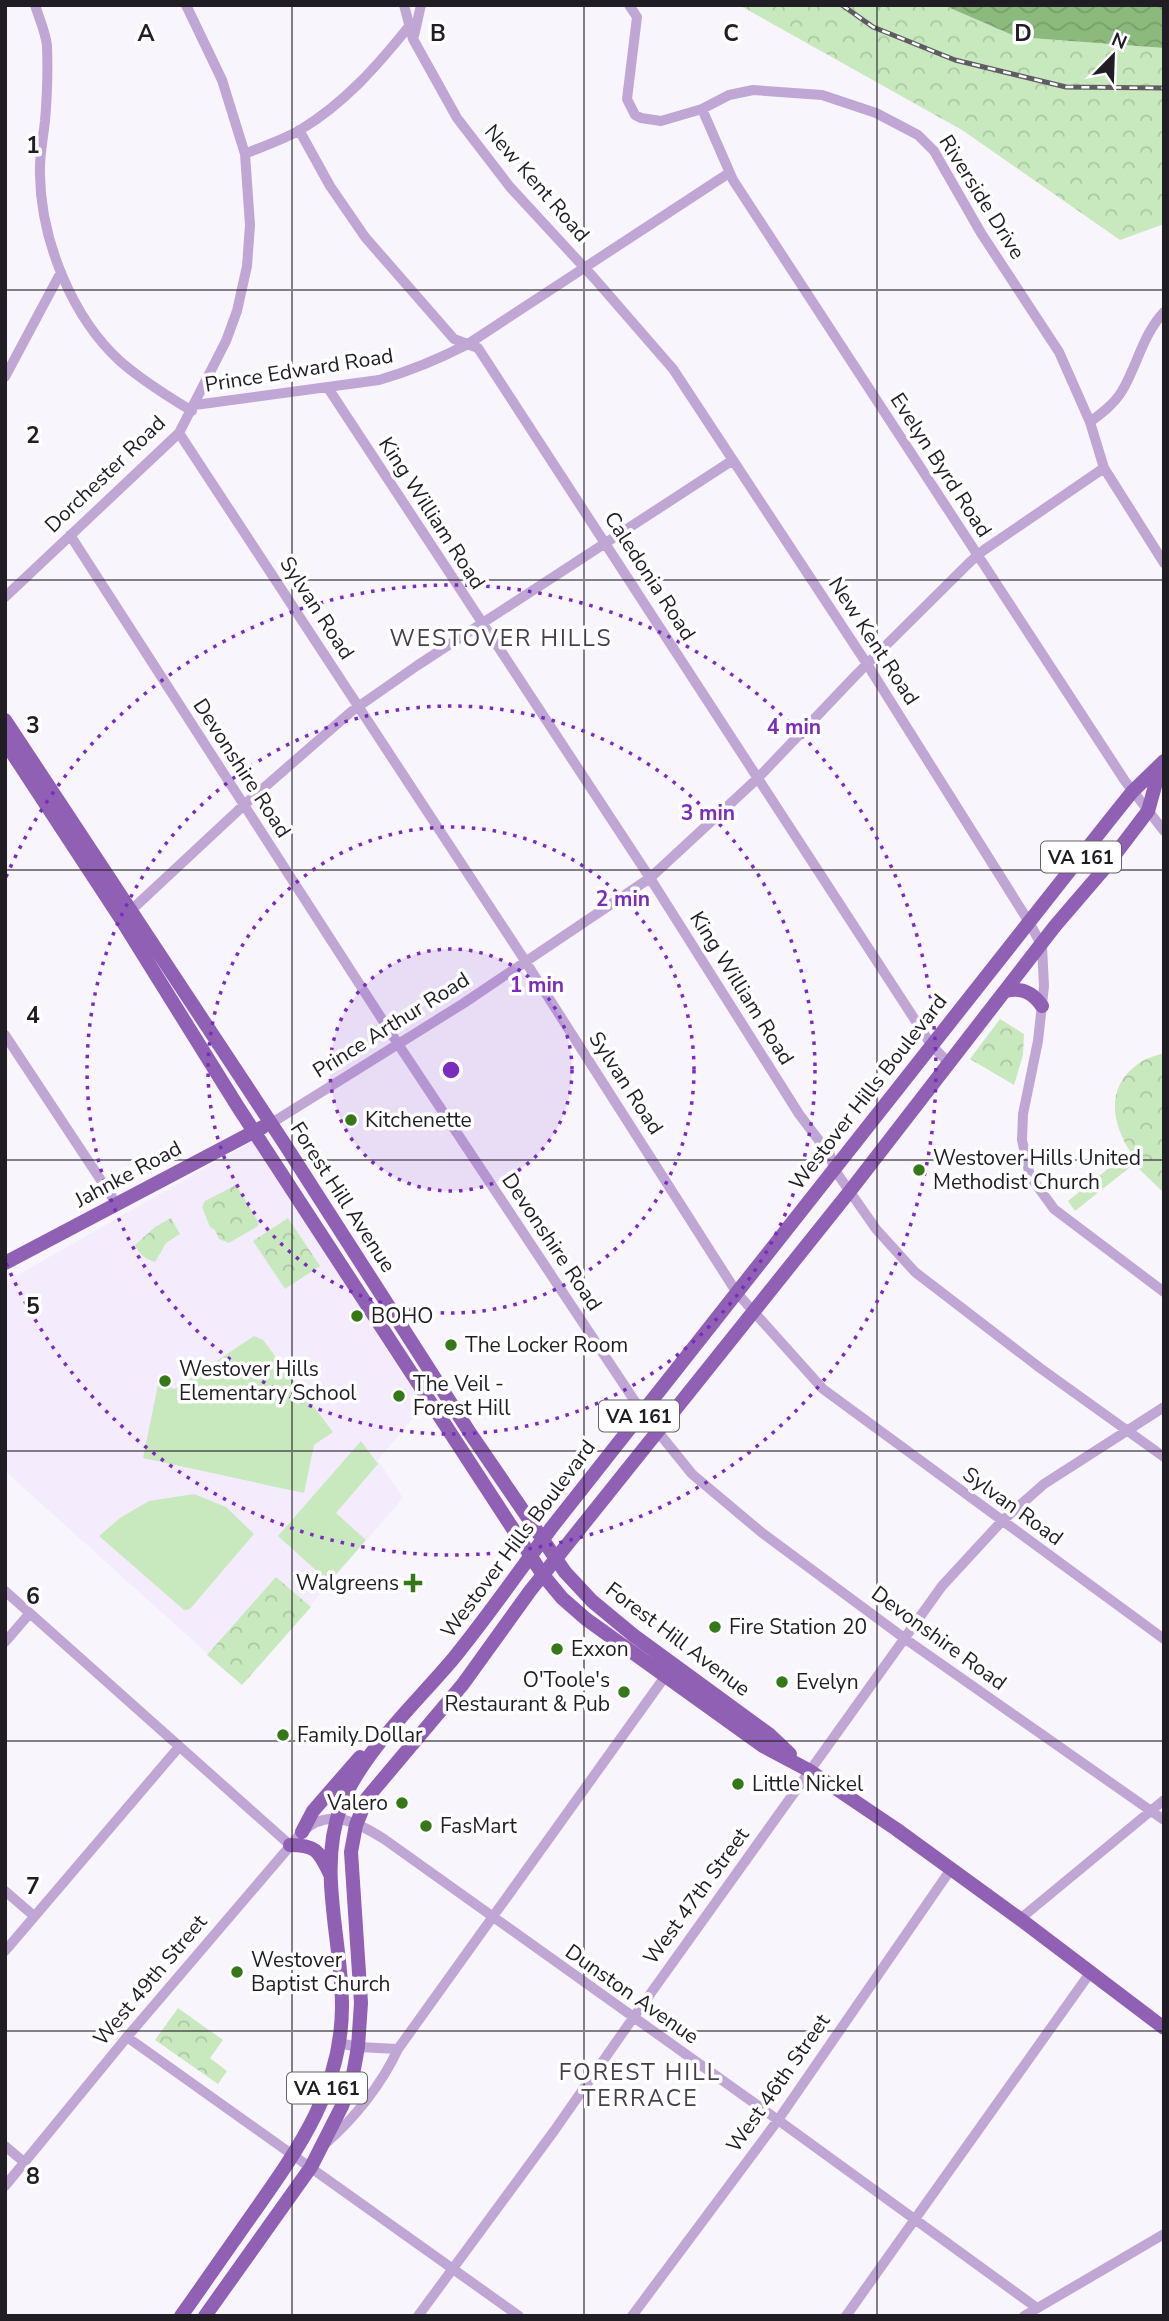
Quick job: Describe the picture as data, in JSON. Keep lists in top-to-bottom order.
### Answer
{
  "streets": {
    "main road": [
      "VA 161",
      "Westover Hills Boulevard",
      "Jahnke Road",
      "Forest Hill Avenue"
    ],
    "street": [
      "New Kent Road",
      "Riverside Drive",
      "Prince Edward Road",
      "Evelyn Byrd Road",
      "Dorchester Road",
      "King William Road",
      "Caledonia Road",
      "Sylvan Road",
      "Devonshire Road",
      "Prince Arthur Road",
      "West 47th Street",
      "West 49th Street",
      "Dunston Avenue",
      "West 46th Street"
    ]
  },
  "crossings": [
    ["New Kent Road", "Prince Edward Road"],
    ["New Kent Road", "Prince Arthur Road"],
    ["New Kent Road", "Westover Hills Boulevard"],
    ["Riverside Drive", "Evelyn Byrd Road"],
    ["Riverside Drive", "Prince Arthur Road"],
    ["Prince Edward Road", "Evelyn Byrd Road"],
    ["Prince Edward Road", "Dorchester Road"],
    ["Prince Edward Road", "King William Road"],
    ["Prince Edward Road", "Caledonia Road"],
    ["Evelyn Byrd Road", "Prince Arthur Road"],
    ["Evelyn Byrd Road", "Westover Hills Boulevard"],
    ["Dorchester Road", "Sylvan Road"],
    ["Dorchester Road", "Devonshire Road"],
    ["King William Road", "Prince Arthur Road"],
    ["King William Road", "Westover Hills Boulevard"],
    ["King William Road", "West 47th Street"],
    ["Caledonia Road", "Prince Arthur Road"],
    ["Caledonia Road", "Westover Hills Boulevard"],
    ["Sylvan Road", "Prince Arthur Road"],
    ["Sylvan Road", "Westover Hills Boulevard"],
    ["Sylvan Road", "West 47th Street"],
    ["Devonshire Road", "Prince Arthur Road"],
    ["Devonshire Road", "Westover Hills Boulevard"],
    ["Devonshire Road", "West 47th Street"],
    ["Prince Arthur Road", "Jahnke Road"],
    ["Prince Arthur Road", "Forest Hill Avenue"],
    ["Westover Hills Boulevard", "Forest Hill Avenue"],
    ["Westover Hills Boulevard", "West 49th Street"],
    ["Westover Hills Boulevard", "Dunston Avenue"],
    ["Jahnke Road", "Forest Hill Avenue"],
    ["Forest Hill Avenue", "West 47th Street"],
    ["Forest Hill Avenue", "West 46th Street"],
    ["West 47th Street", "Dunston Avenue"],
    ["West 49th Street", "Dunston Avenue"],
    ["Dunston Avenue", "West 46th Street"]
  ],
  "districts": ["WESTOVER HILLS", "FOREST HILL TERRACE"],
  "places": {
    "other": [
      "Kitchenette",
      "Westover Hills United Methodist Church",
      "BOHO",
      "The Locker Room",
      "Westover Hills Elementary School",
      "The Veil - Forest Hill",
      "Fire Station 20",
      "Exxon",
      "Evelyn",
      "O'Toole's Restaurant & Pub",
      "Family Dollar",
      "Little Nickel",
      "Valero",
      "FasMart",
      "Westover Baptist Church"
    ],
    "health": ["Walgreens"]
  },
  "north": "top right",
  "grid": {
    "columns": [
      "A",
      "B",
      "C",
      "D"
    ],
    "rows": [
      "1",
      "2",
      "3",
      "4",
      "5",
      "6",
      "7",
      "8"
    ]
  },
  "rings": [
    "4 min",
    "3 min",
    "2 min",
    "1 min"
  ]
}
